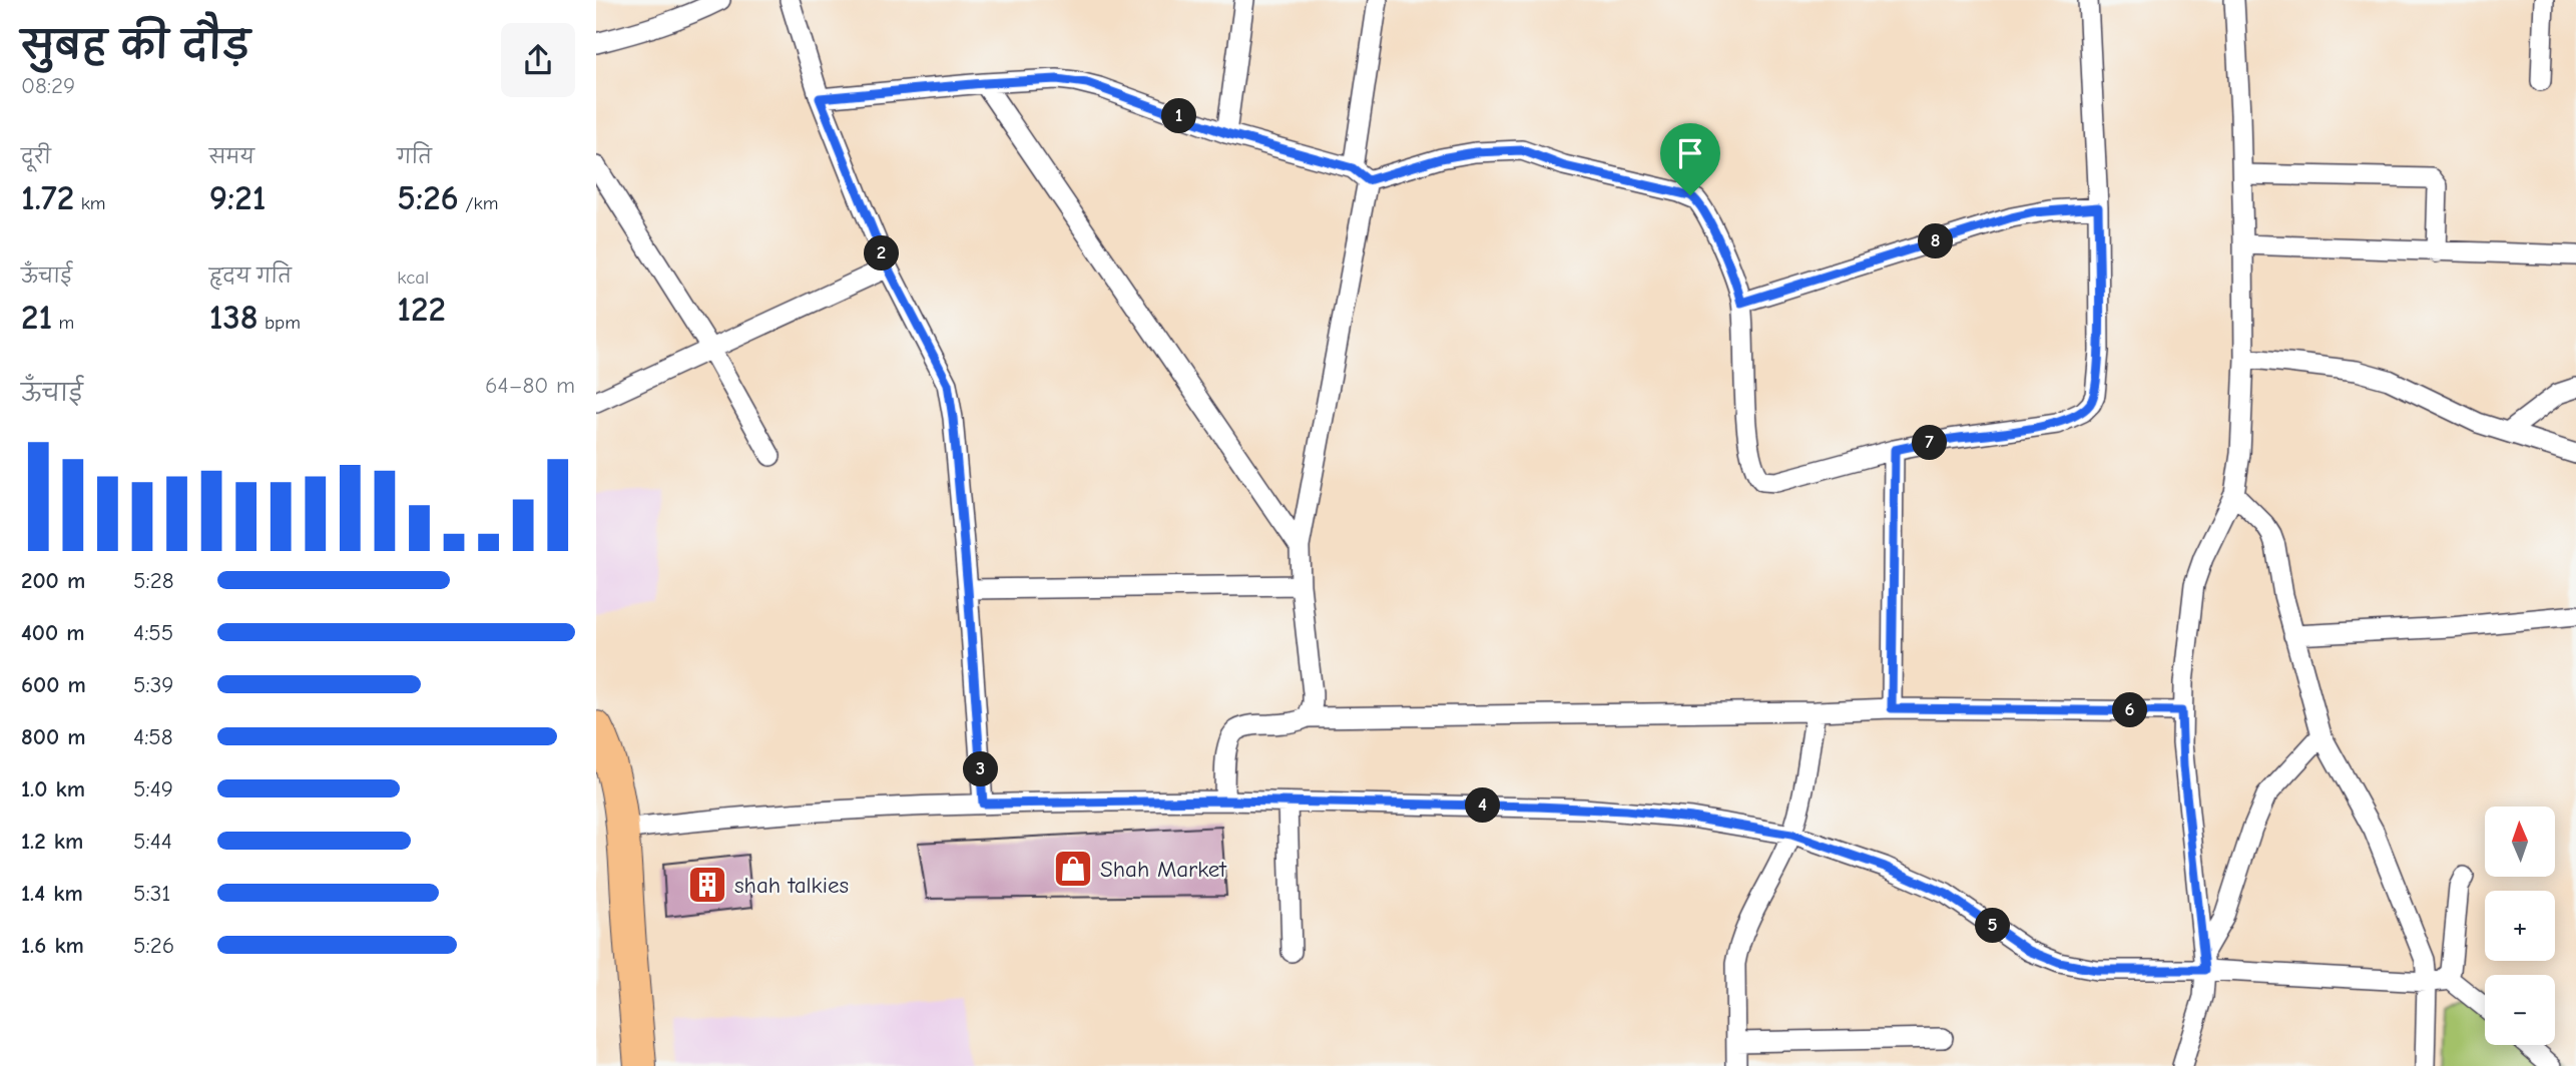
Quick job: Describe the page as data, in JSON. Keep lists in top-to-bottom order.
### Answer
{
  "places": {
    "shop": ["Shah Market"],
    "building": ["shah talkies"]
  },
  "north": "top",
  "page": {
    "heading": ["सुबह की दौड़", "08:29"],
    "pins": [
      "1",
      "8",
      "2",
      "7",
      "6",
      "3",
      "4",
      "5"
    ],
    "stats": [
      ["दूरी", "1.72 km"],
      ["समय", "9:21"],
      ["गति", "5:26 /km"],
      ["ऊँचाई", "21 m"],
      ["हृदय गति", "138 bpm"],
      ["kcal", "122"]
    ],
    "chart": ["ऊँचाई", "64–80 m"],
    "list": [
      {
        "name": "200 m",
        "note": "5:28"
      },
      {
        "name": "400 m",
        "note": "4:55"
      },
      {
        "name": "600 m",
        "note": "5:39"
      },
      {
        "name": "800 m",
        "note": "4:58"
      },
      {
        "name": "1.0 km",
        "note": "5:49"
      },
      {
        "name": "1.2 km",
        "note": "5:44"
      },
      {
        "name": "1.4 km",
        "note": "5:31"
      },
      {
        "name": "1.6 km",
        "note": "5:26"
      }
    ],
    "map_buttons": ["+", "−"]
  }
}
